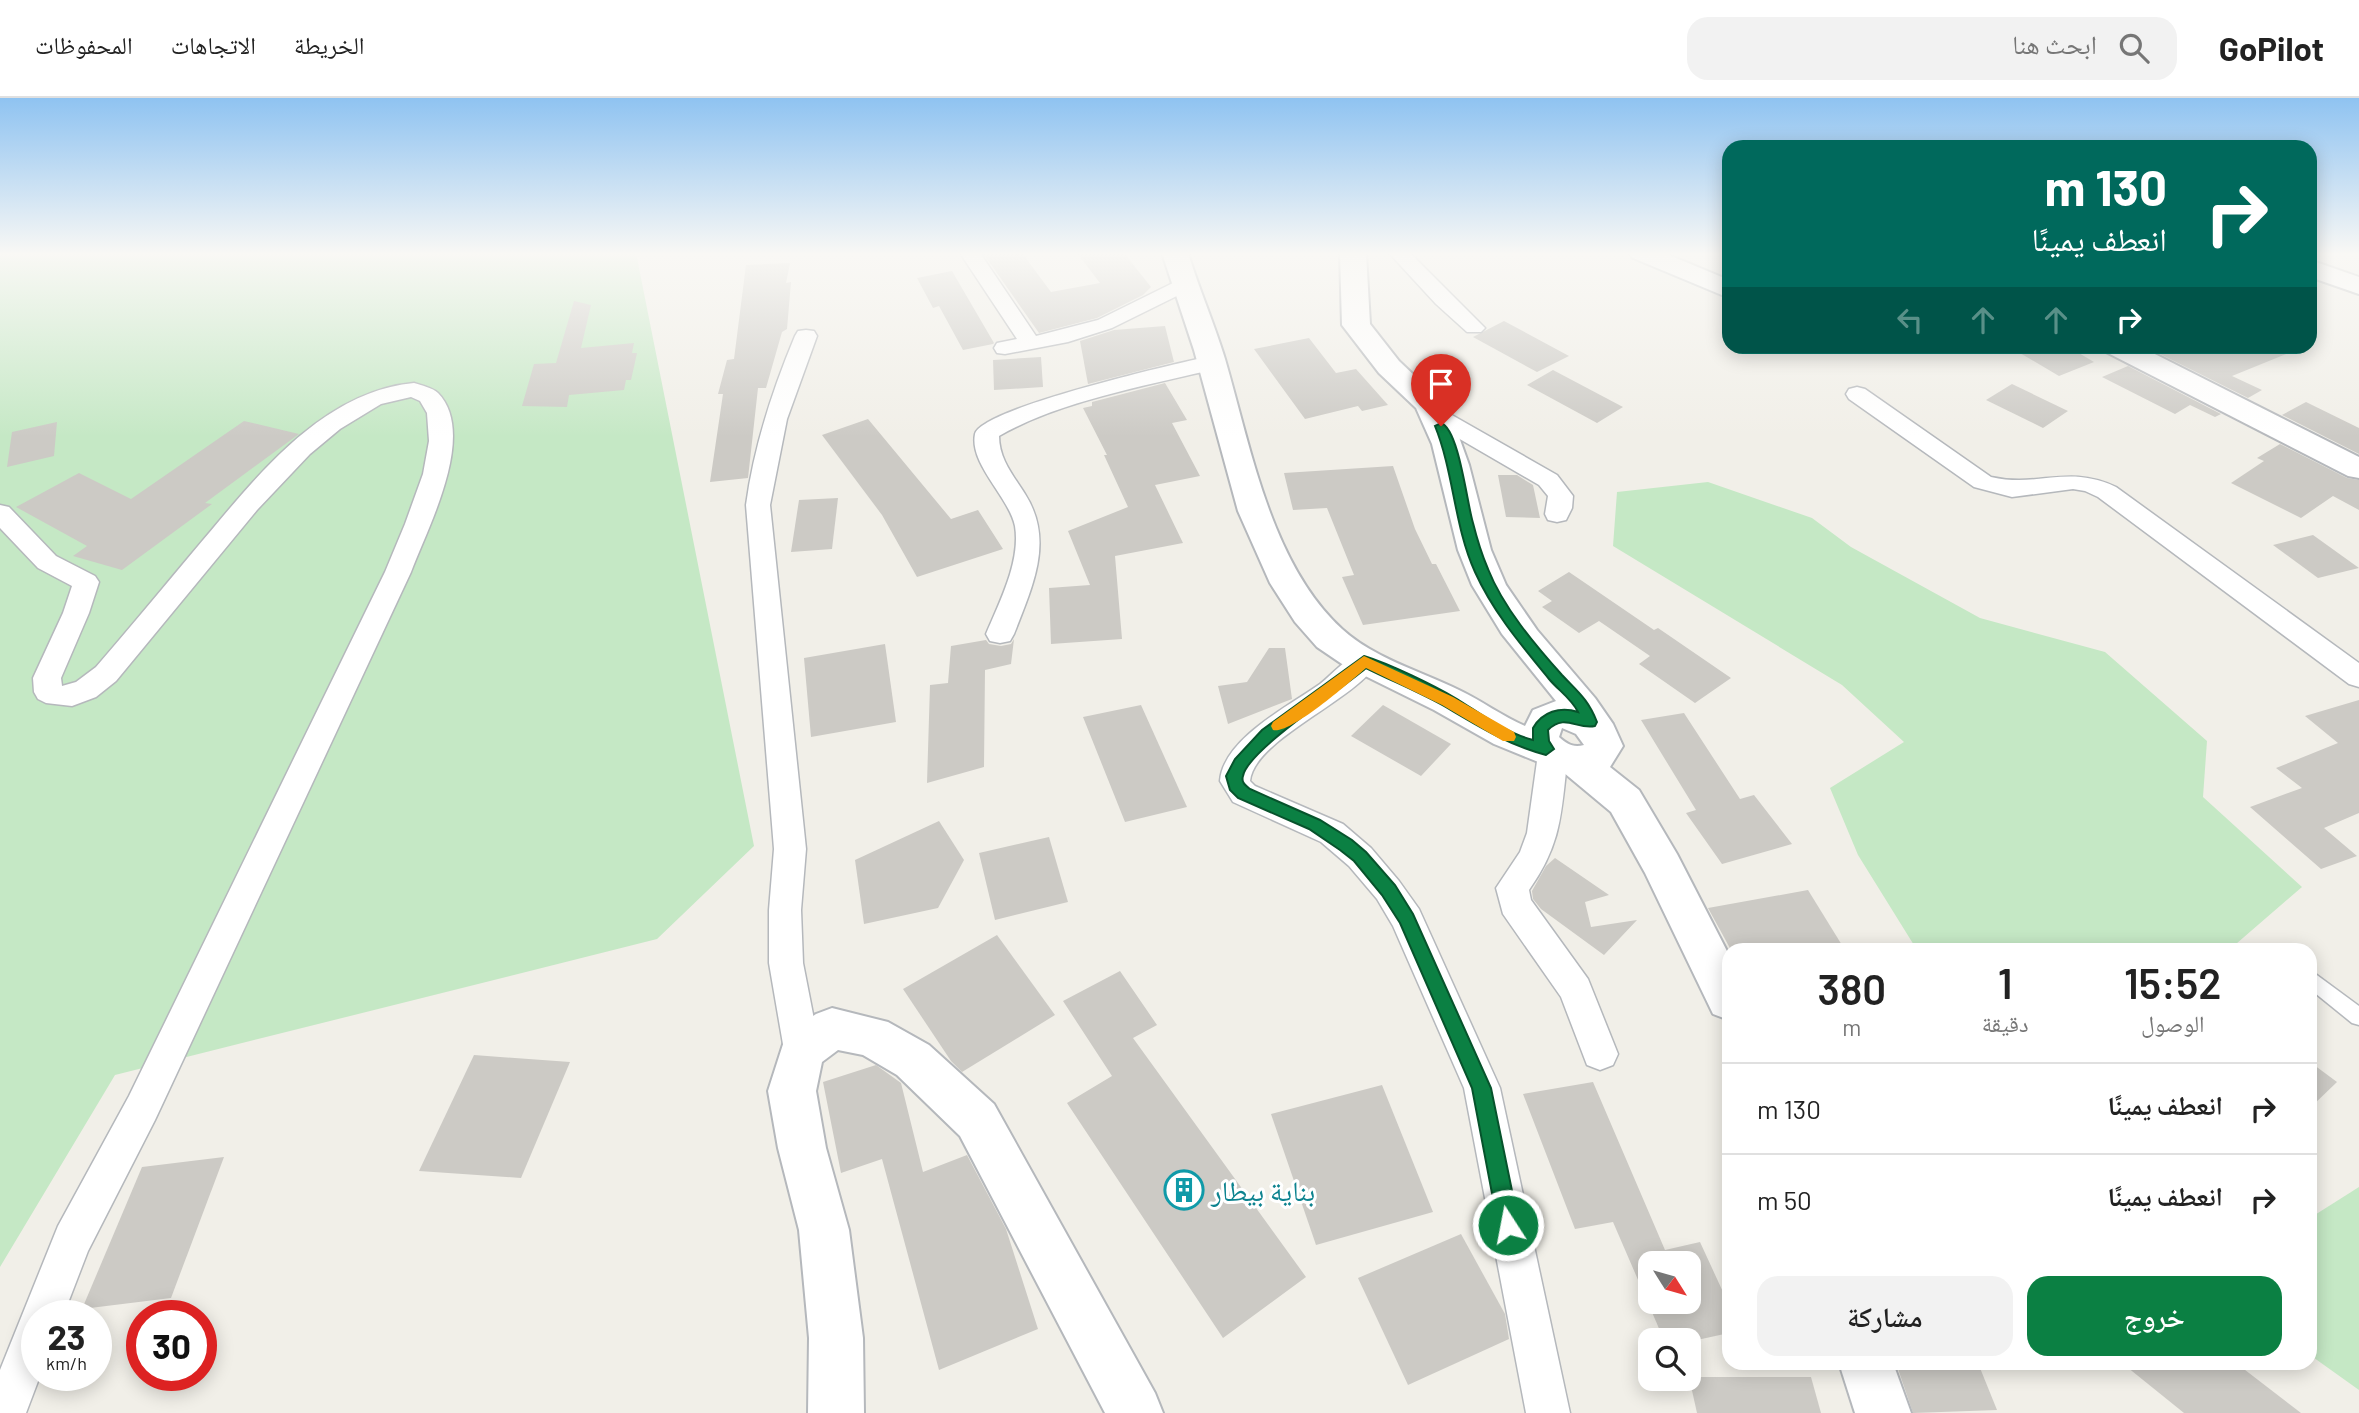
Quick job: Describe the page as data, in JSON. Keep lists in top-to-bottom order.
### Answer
{
  "places": {
    "building": ["بناية بيطار"]
  },
  "north": "bottom right",
  "page": {
    "header": "GoPilot",
    "search": "ابحث هنا",
    "nav": ["الخريطة", "الاتجاهات", "المحفوظات"],
    "turn": ["130 m", "انعطف يمينًا"],
    "eta": [
      "15:52",
      "الوصول",
      "1",
      "دقيقة",
      "380",
      "m"
    ],
    "list": [
      {
        "name": "انعطف يمينًا",
        "value": "130 m"
      },
      {
        "name": "انعطف يمينًا",
        "value": "50 m"
      }
    ],
    "buttons": ["خروج", "مشاركة"],
    "speed": "23 km/h",
    "limit": "30"
  }
}
